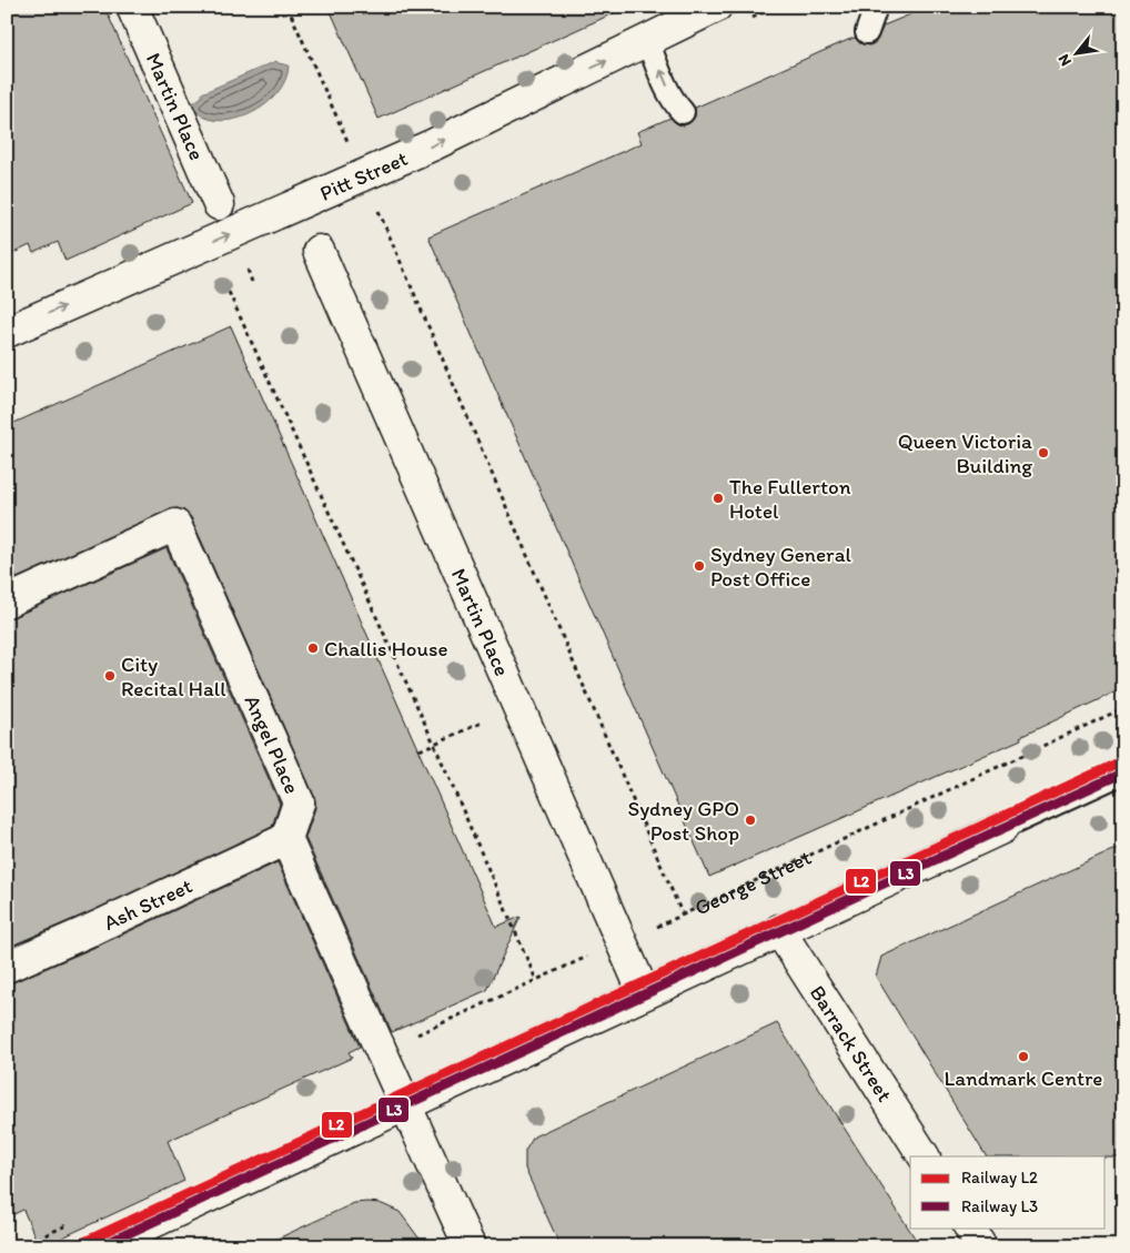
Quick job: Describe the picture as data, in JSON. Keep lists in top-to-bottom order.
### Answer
{
  "streets": {
    "street": [
      "Martin Place",
      "Pitt Street",
      "Angel Place",
      "Ash Street",
      "Barrack Street"
    ],
    "path": ["George Street"]
  },
  "crossings": [
    ["Martin Place", "George Street"],
    ["Angel Place", "Ash Street"]
  ],
  "one_way": ["Pitt Street"],
  "places": [
    "Queen Victoria Building",
    "The Fullerton Hotel",
    "Sydney General Post Office",
    "Challis House",
    "City Recital Hall",
    "Sydney GPO Post Shop",
    "Landmark Centre"
  ],
  "lines": ["rail line L2", "rail line L3"],
  "legend": ["Railway L2", "Railway L3"],
  "north": "bottom left"
}
